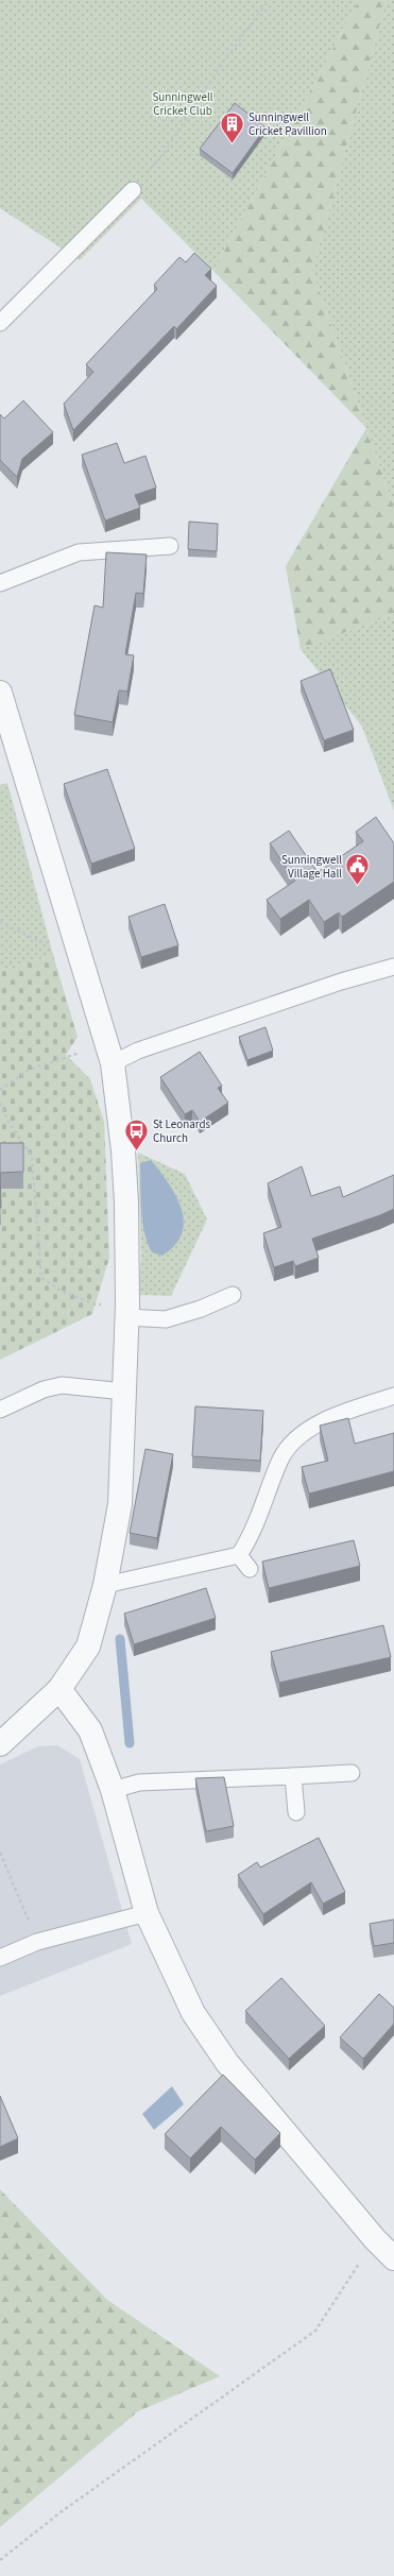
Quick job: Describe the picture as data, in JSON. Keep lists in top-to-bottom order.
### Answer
{
  "parks": ["Sunningwell Cricket Club"],
  "places": {
    "building": ["Sunningwell Cricket Pavillion"],
    "public building": ["Sunningwell Village Hall"],
    "bus stop": ["St Leonards Church"]
  }
}
